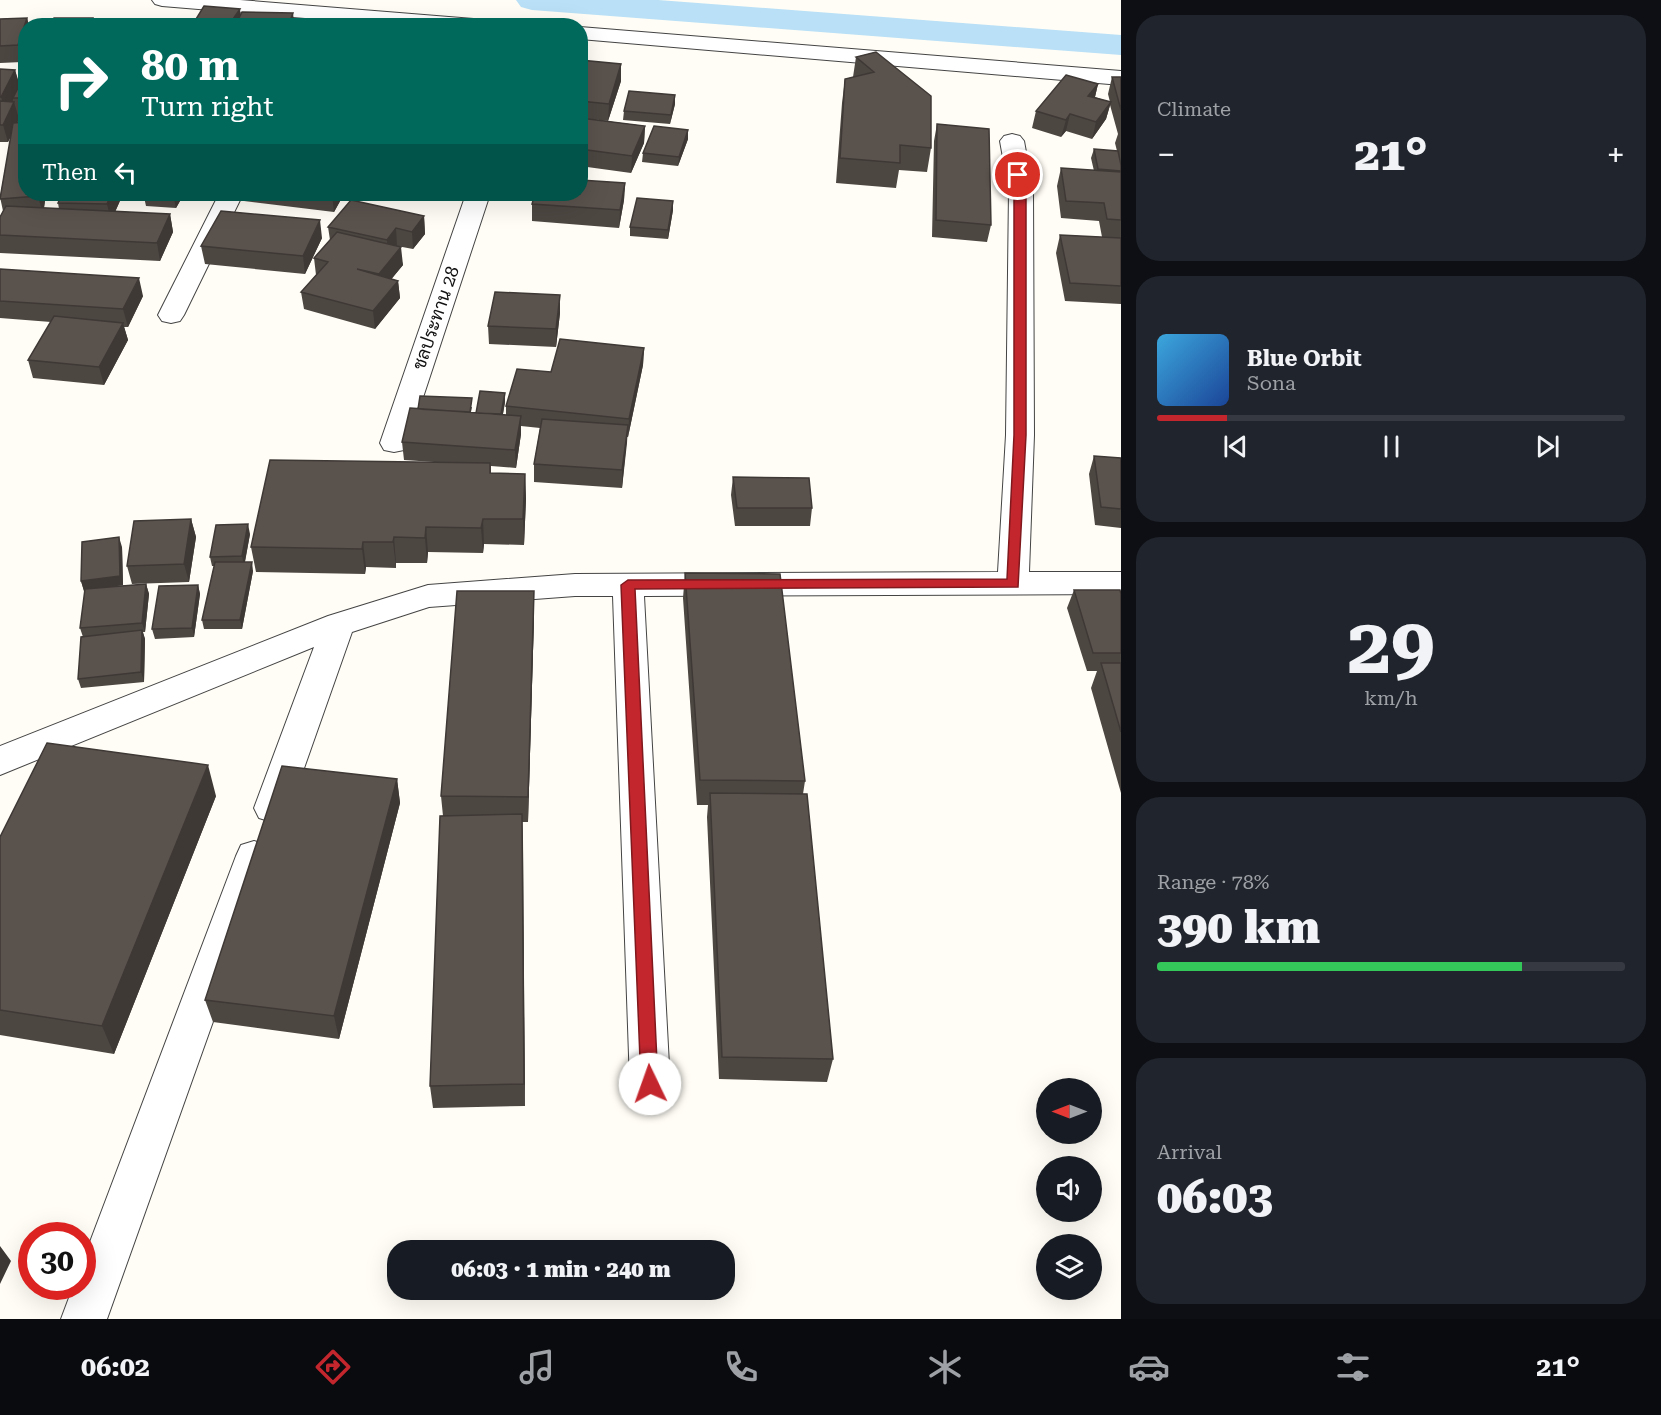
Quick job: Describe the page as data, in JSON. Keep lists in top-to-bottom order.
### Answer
{
  "streets": {
    "street": ["ชลประทาน 28"]
  },
  "north": "left",
  "page": {
    "tile": [
      "Climate",
      ["29", "km/h"],
      ["Range · 78%", "390 km"],
      ["Arrival", "06:03"]
    ],
    "turn": ["80 m", "Turn right"],
    "heat": ["−", "21°", "+"],
    "then": "Then",
    "song": ["Blue Orbit", "Sona"],
    "limit": "30",
    "trip": "06:03 · 1 min · 240 m",
    "tabs": ["06:02", "21°"]
  }
}
